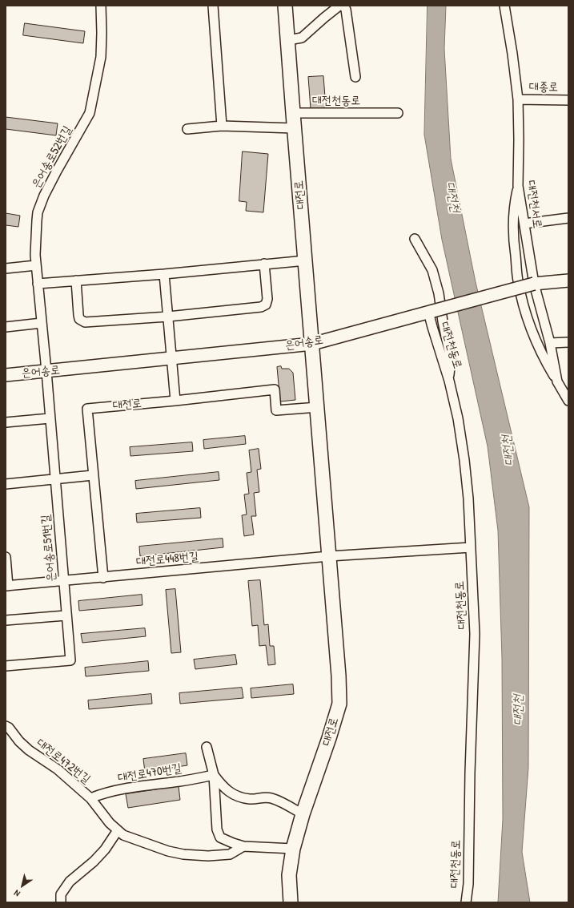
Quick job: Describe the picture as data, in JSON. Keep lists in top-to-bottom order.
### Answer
{
  "streets": {
    "main road": ["대전로", "은어송로"],
    "street": [
      "대종로",
      "대전천동로",
      "은어송로52번길",
      "대전천서로",
      "은어송로51번길",
      "대전로448번길",
      "대전로472번길",
      "대전로470번길"
    ]
  },
  "crossings": [
    ["대종로", "대전천서로"],
    ["대전천동로", "대전로"],
    ["대전천동로", "은어송로"],
    ["은어송로52번길", "은어송로"],
    ["은어송로52번길", "은어송로51번길"],
    ["대전로", "은어송로"],
    ["대전로", "대전로448번길"],
    ["대전천서로", "은어송로"],
    ["은어송로", "은어송로51번길"],
    ["은어송로51번길", "대전로448번길"],
    ["대전로472번길", "대전로470번길"]
  ],
  "water": ["대전천"],
  "north": "bottom left"
}
